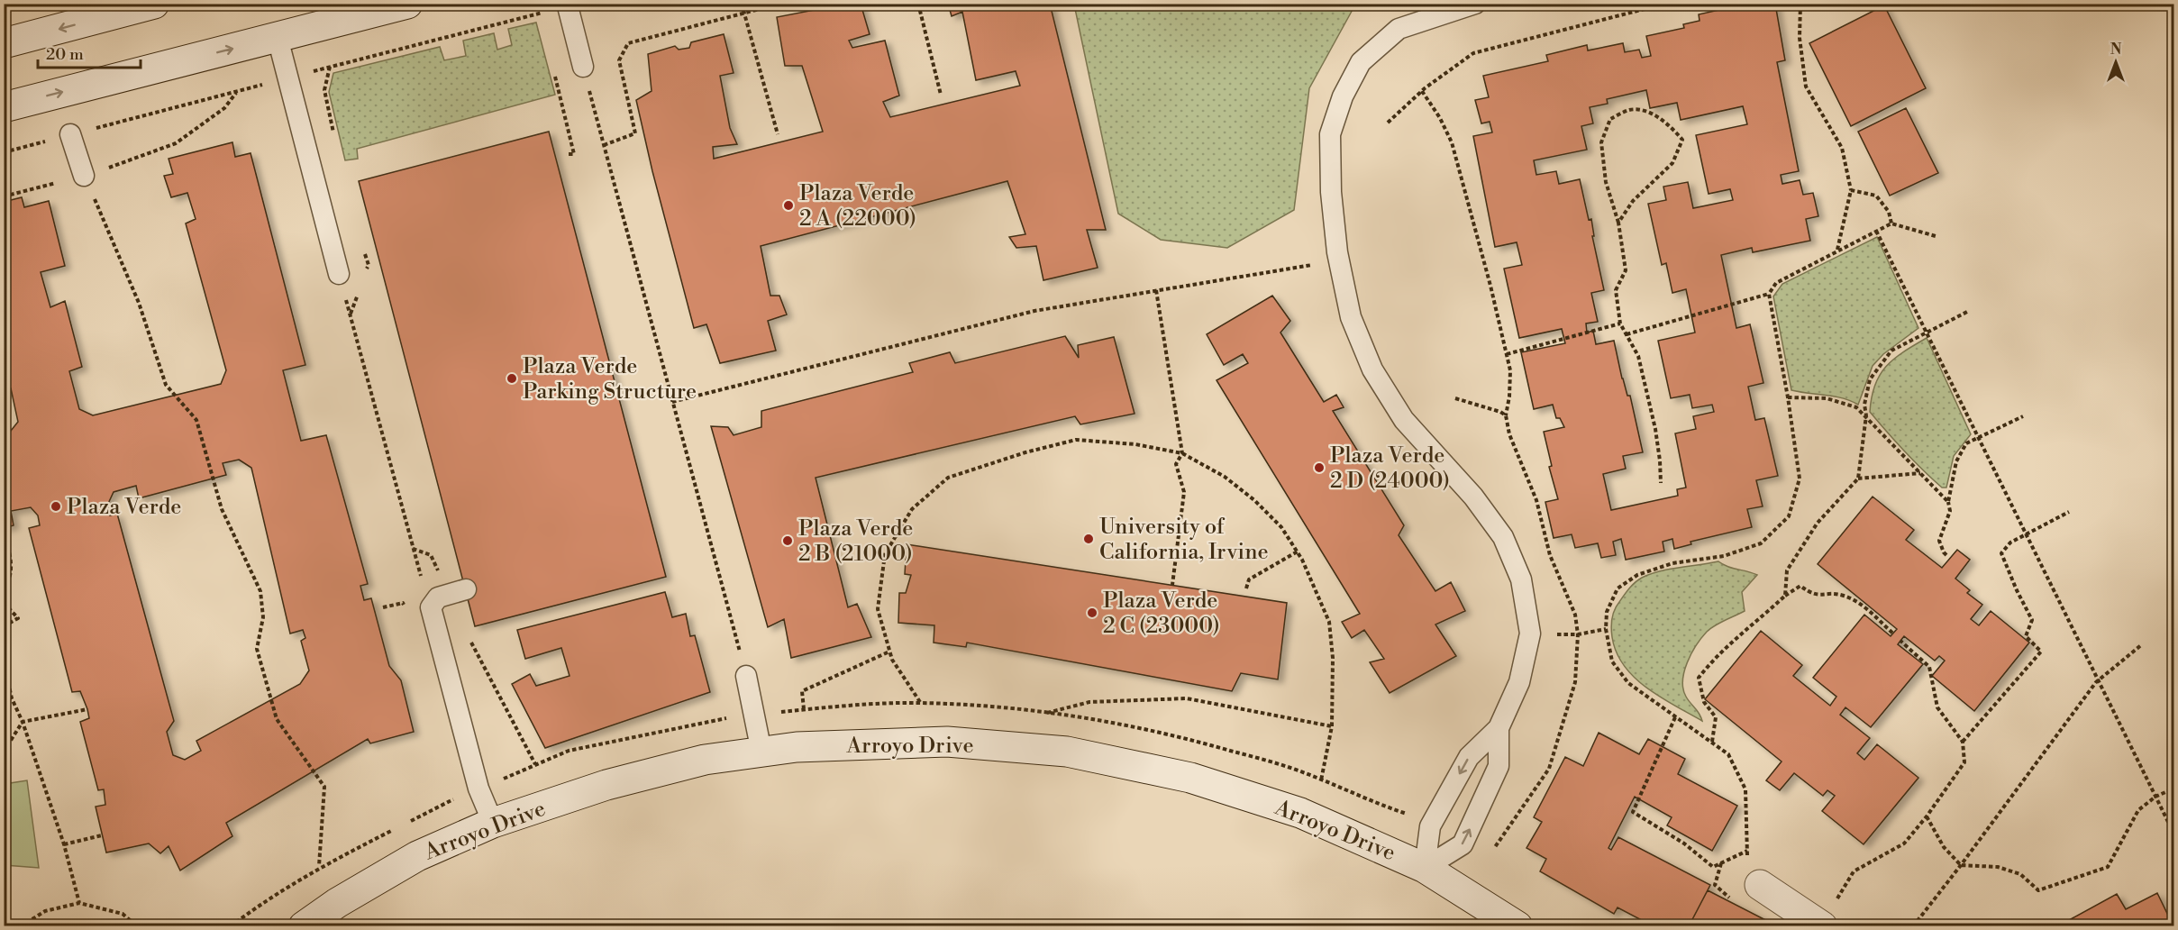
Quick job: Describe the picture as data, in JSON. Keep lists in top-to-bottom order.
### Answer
{
  "streets": {
    "street": ["Arroyo Drive"]
  },
  "places": [
    "Plaza Verde 2 A (22000)",
    "Plaza Verde Parking Structure",
    "Plaza Verde 2 D (24000)",
    "Plaza Verde",
    "University of California, Irvine",
    "Plaza Verde 2 B (21000)",
    "Plaza Verde 2 C (23000)"
  ],
  "scale_bar": "20 m",
  "north": "top"
}
